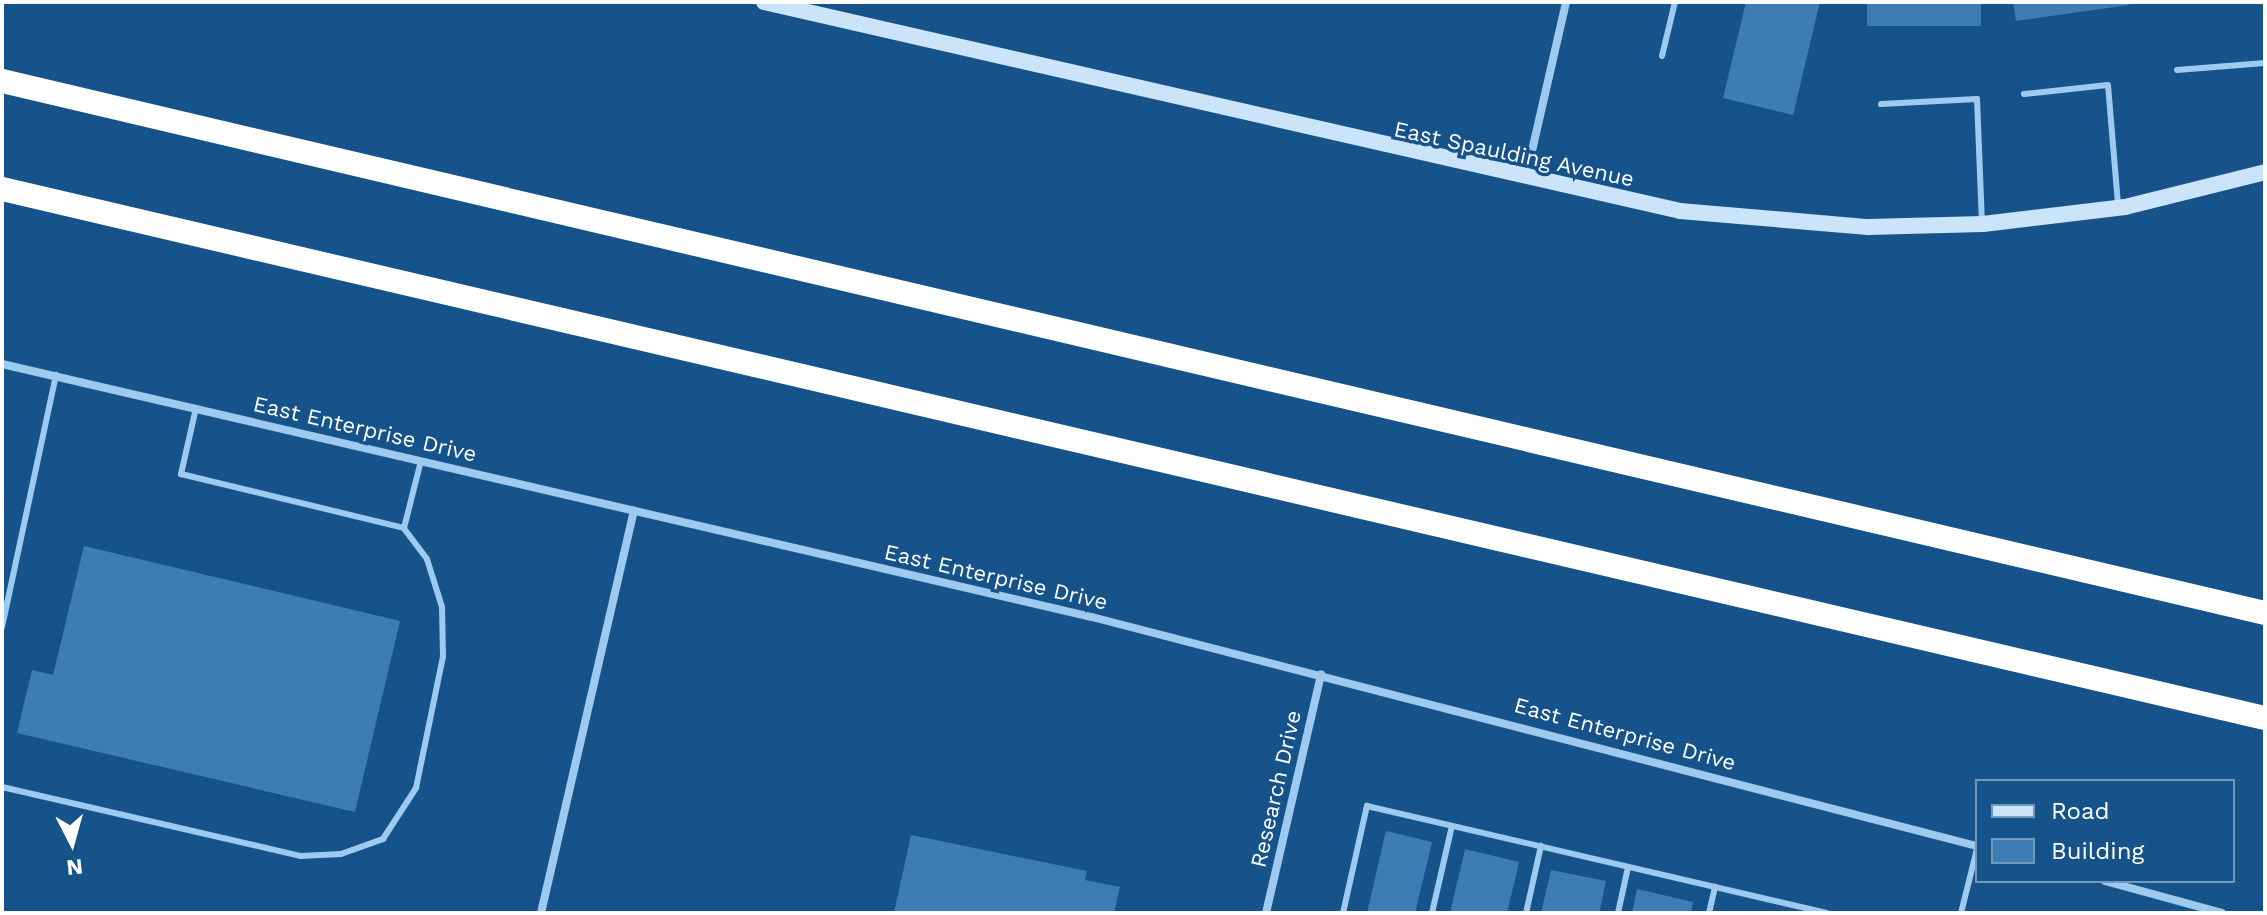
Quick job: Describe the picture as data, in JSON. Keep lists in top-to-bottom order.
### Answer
{
  "streets": {
    "street": ["East Spaulding Avenue", "East Enterprise Drive", "Research Drive"]
  },
  "crossings": [
    ["East Enterprise Drive", "Research Drive"]
  ],
  "legend": ["Road", "Building"],
  "north": "bottom"
}
